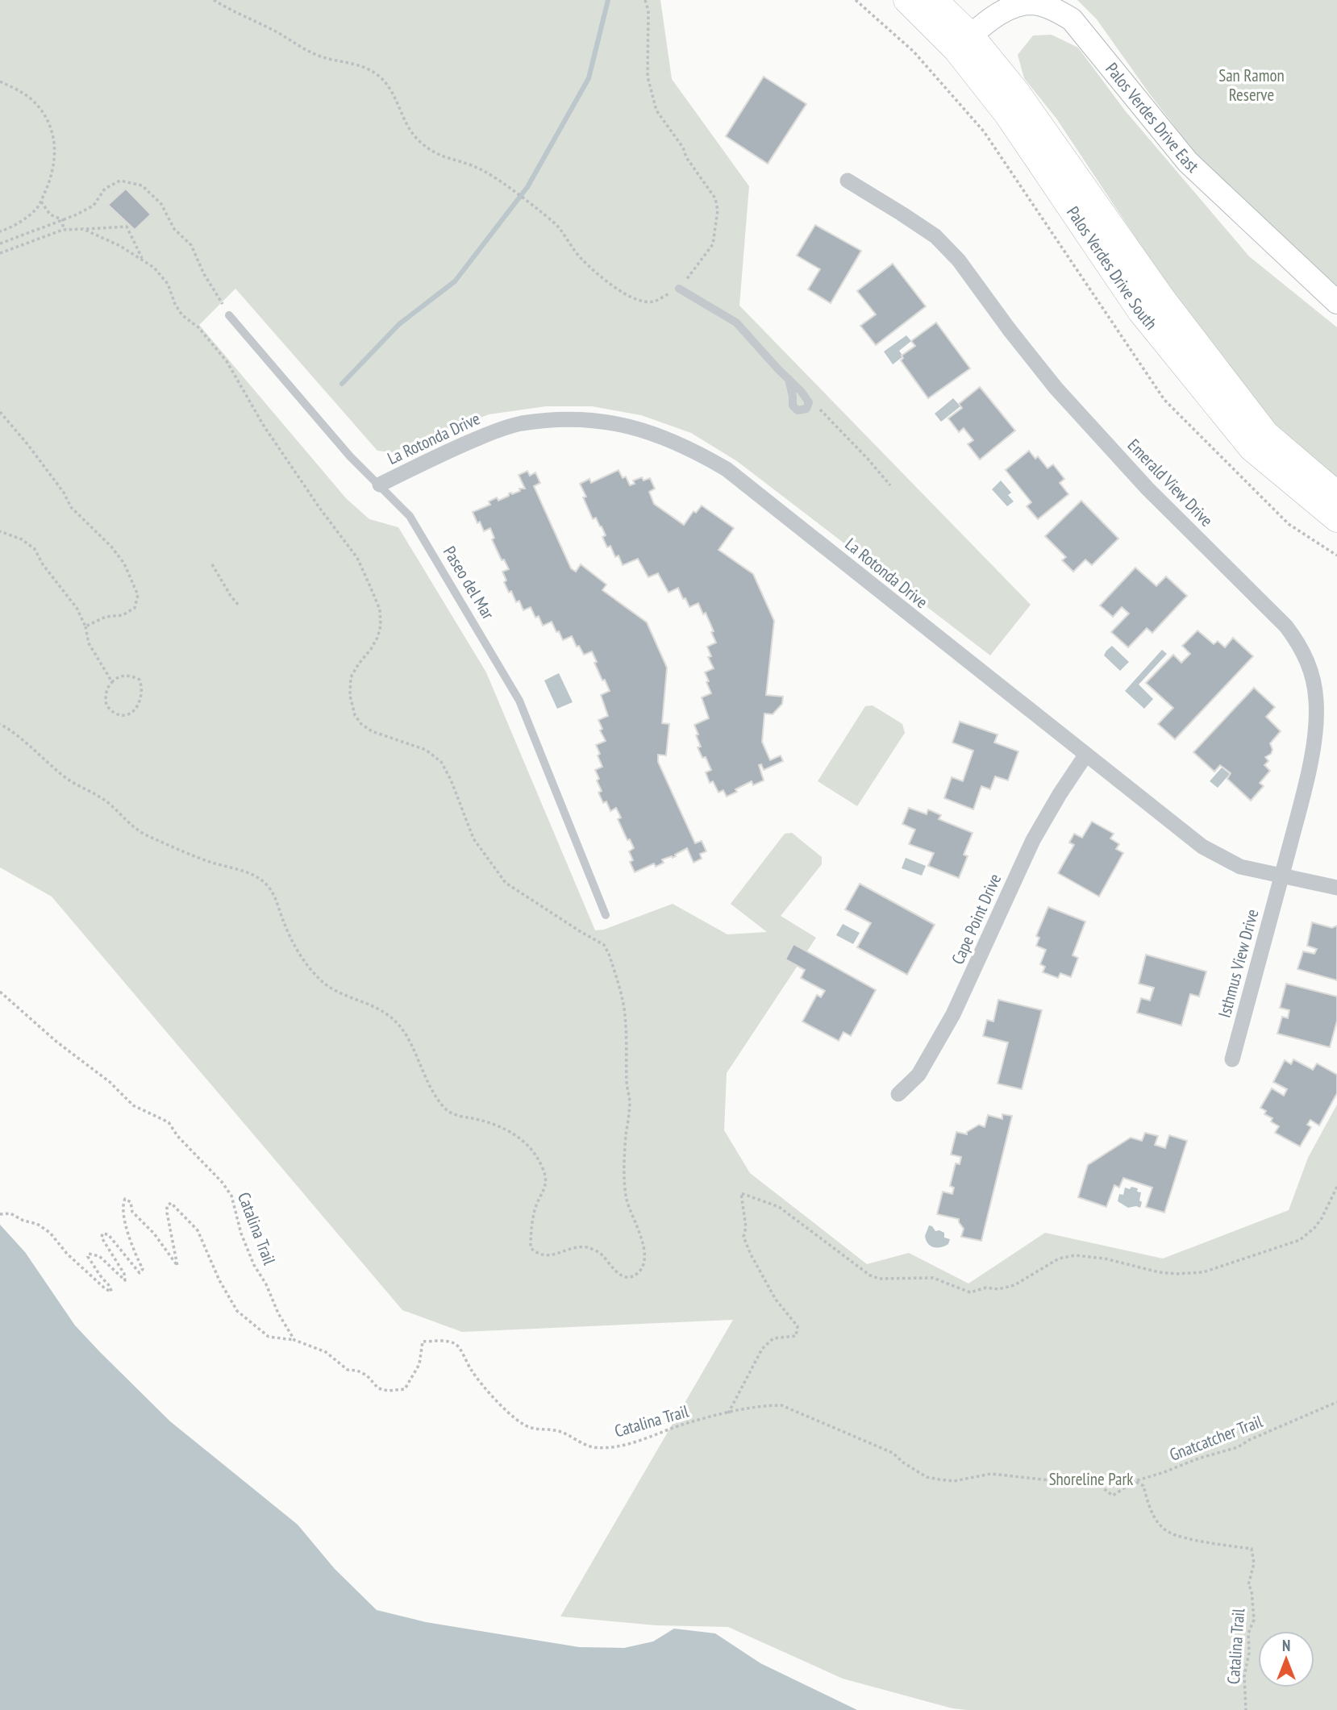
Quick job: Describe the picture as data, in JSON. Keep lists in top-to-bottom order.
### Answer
{
  "streets": {
    "main road": ["Palos Verdes Drive South"],
    "street": [
      "Palos Verdes Drive East",
      "La Rotonda Drive",
      "Emerald View Drive",
      "Cape Point Drive",
      "Isthmus View Drive"
    ],
    "lane": ["Paseo del Mar"],
    "path": ["Catalina Trail", "Gnatcatcher Trail"]
  },
  "crossings": [
    ["Palos Verdes Drive East", "Palos Verdes Drive South"],
    ["La Rotonda Drive", "Emerald View Drive"],
    ["La Rotonda Drive", "Paseo del Mar"],
    ["La Rotonda Drive", "Cape Point Drive"],
    ["La Rotonda Drive", "Isthmus View Drive"],
    ["Emerald View Drive", "Isthmus View Drive"],
    ["Catalina Trail", "Gnatcatcher Trail"]
  ],
  "parks": ["San Ramon Reserve", "Shoreline Park"],
  "north": "top"
}
